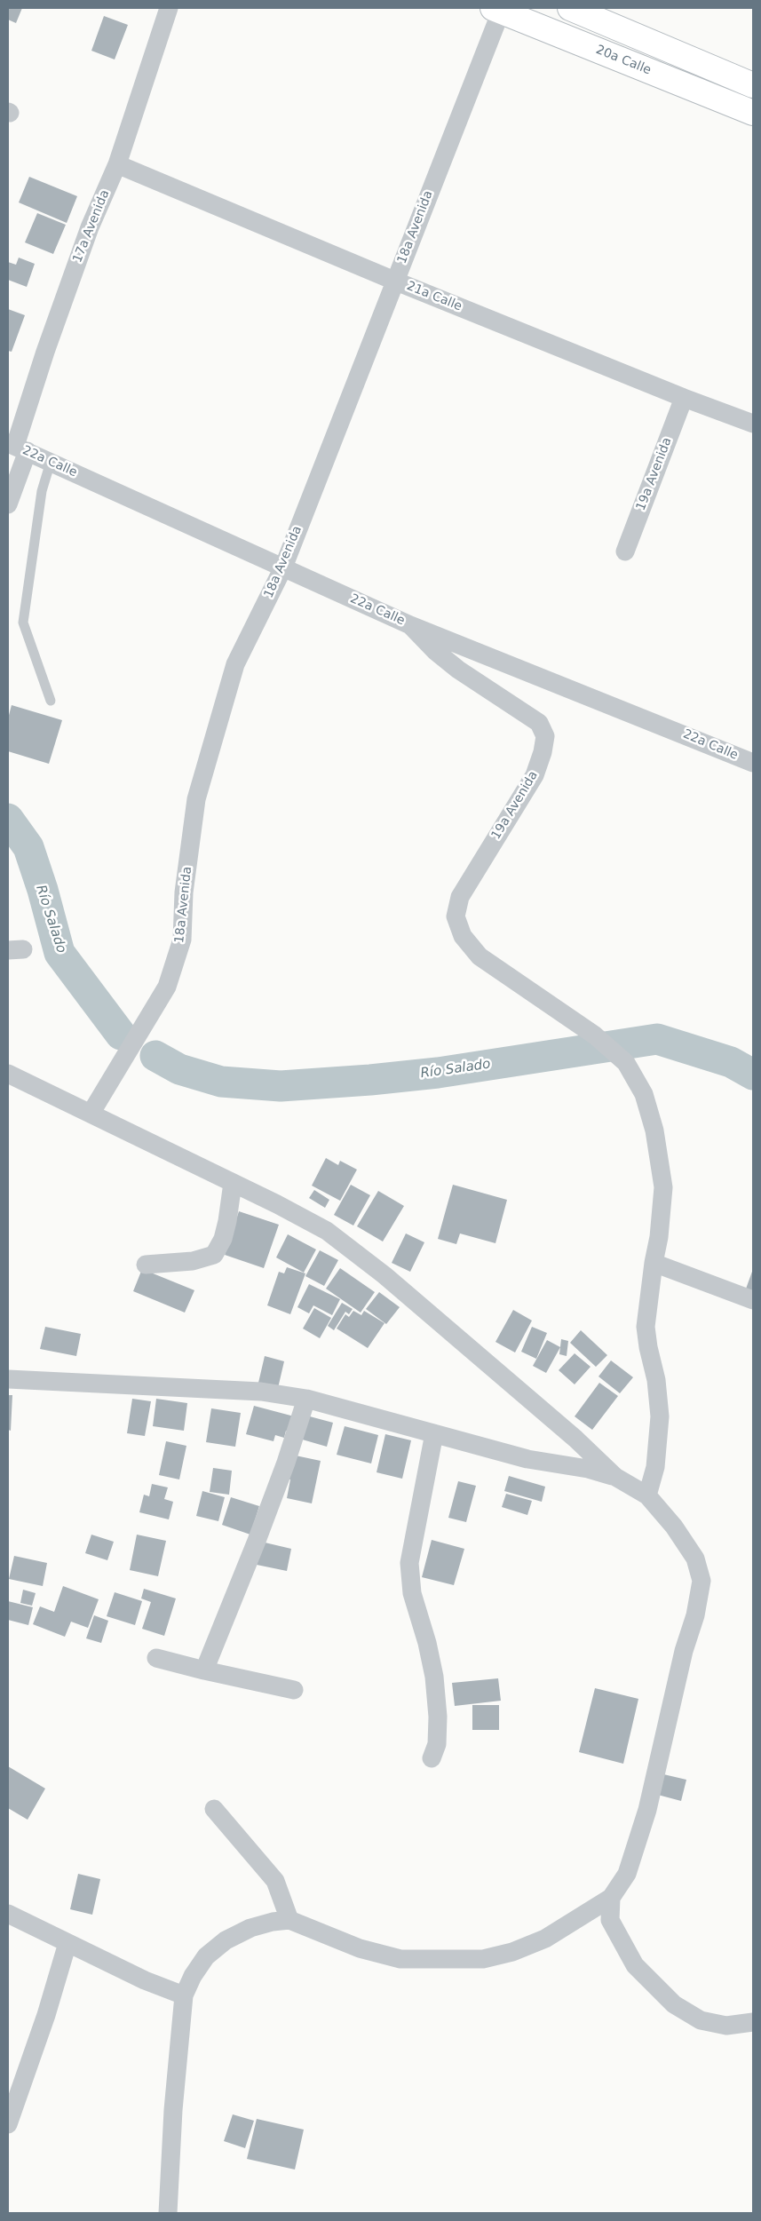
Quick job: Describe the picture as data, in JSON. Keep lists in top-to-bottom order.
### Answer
{
  "streets": {
    "main road": ["20a Calle"],
    "street": [
      "17a Avenida",
      "18a Avenida",
      "21a Calle",
      "22a Calle",
      "19a Avenida"
    ]
  },
  "crossings": [
    ["20a Calle", "18a Avenida"],
    ["17a Avenida", "21a Calle"],
    ["17a Avenida", "22a Calle"],
    ["18a Avenida", "21a Calle"],
    ["18a Avenida", "22a Calle"],
    ["21a Calle", "19a Avenida"],
    ["22a Calle", "19a Avenida"]
  ],
  "water": ["Río Salado"]
}
